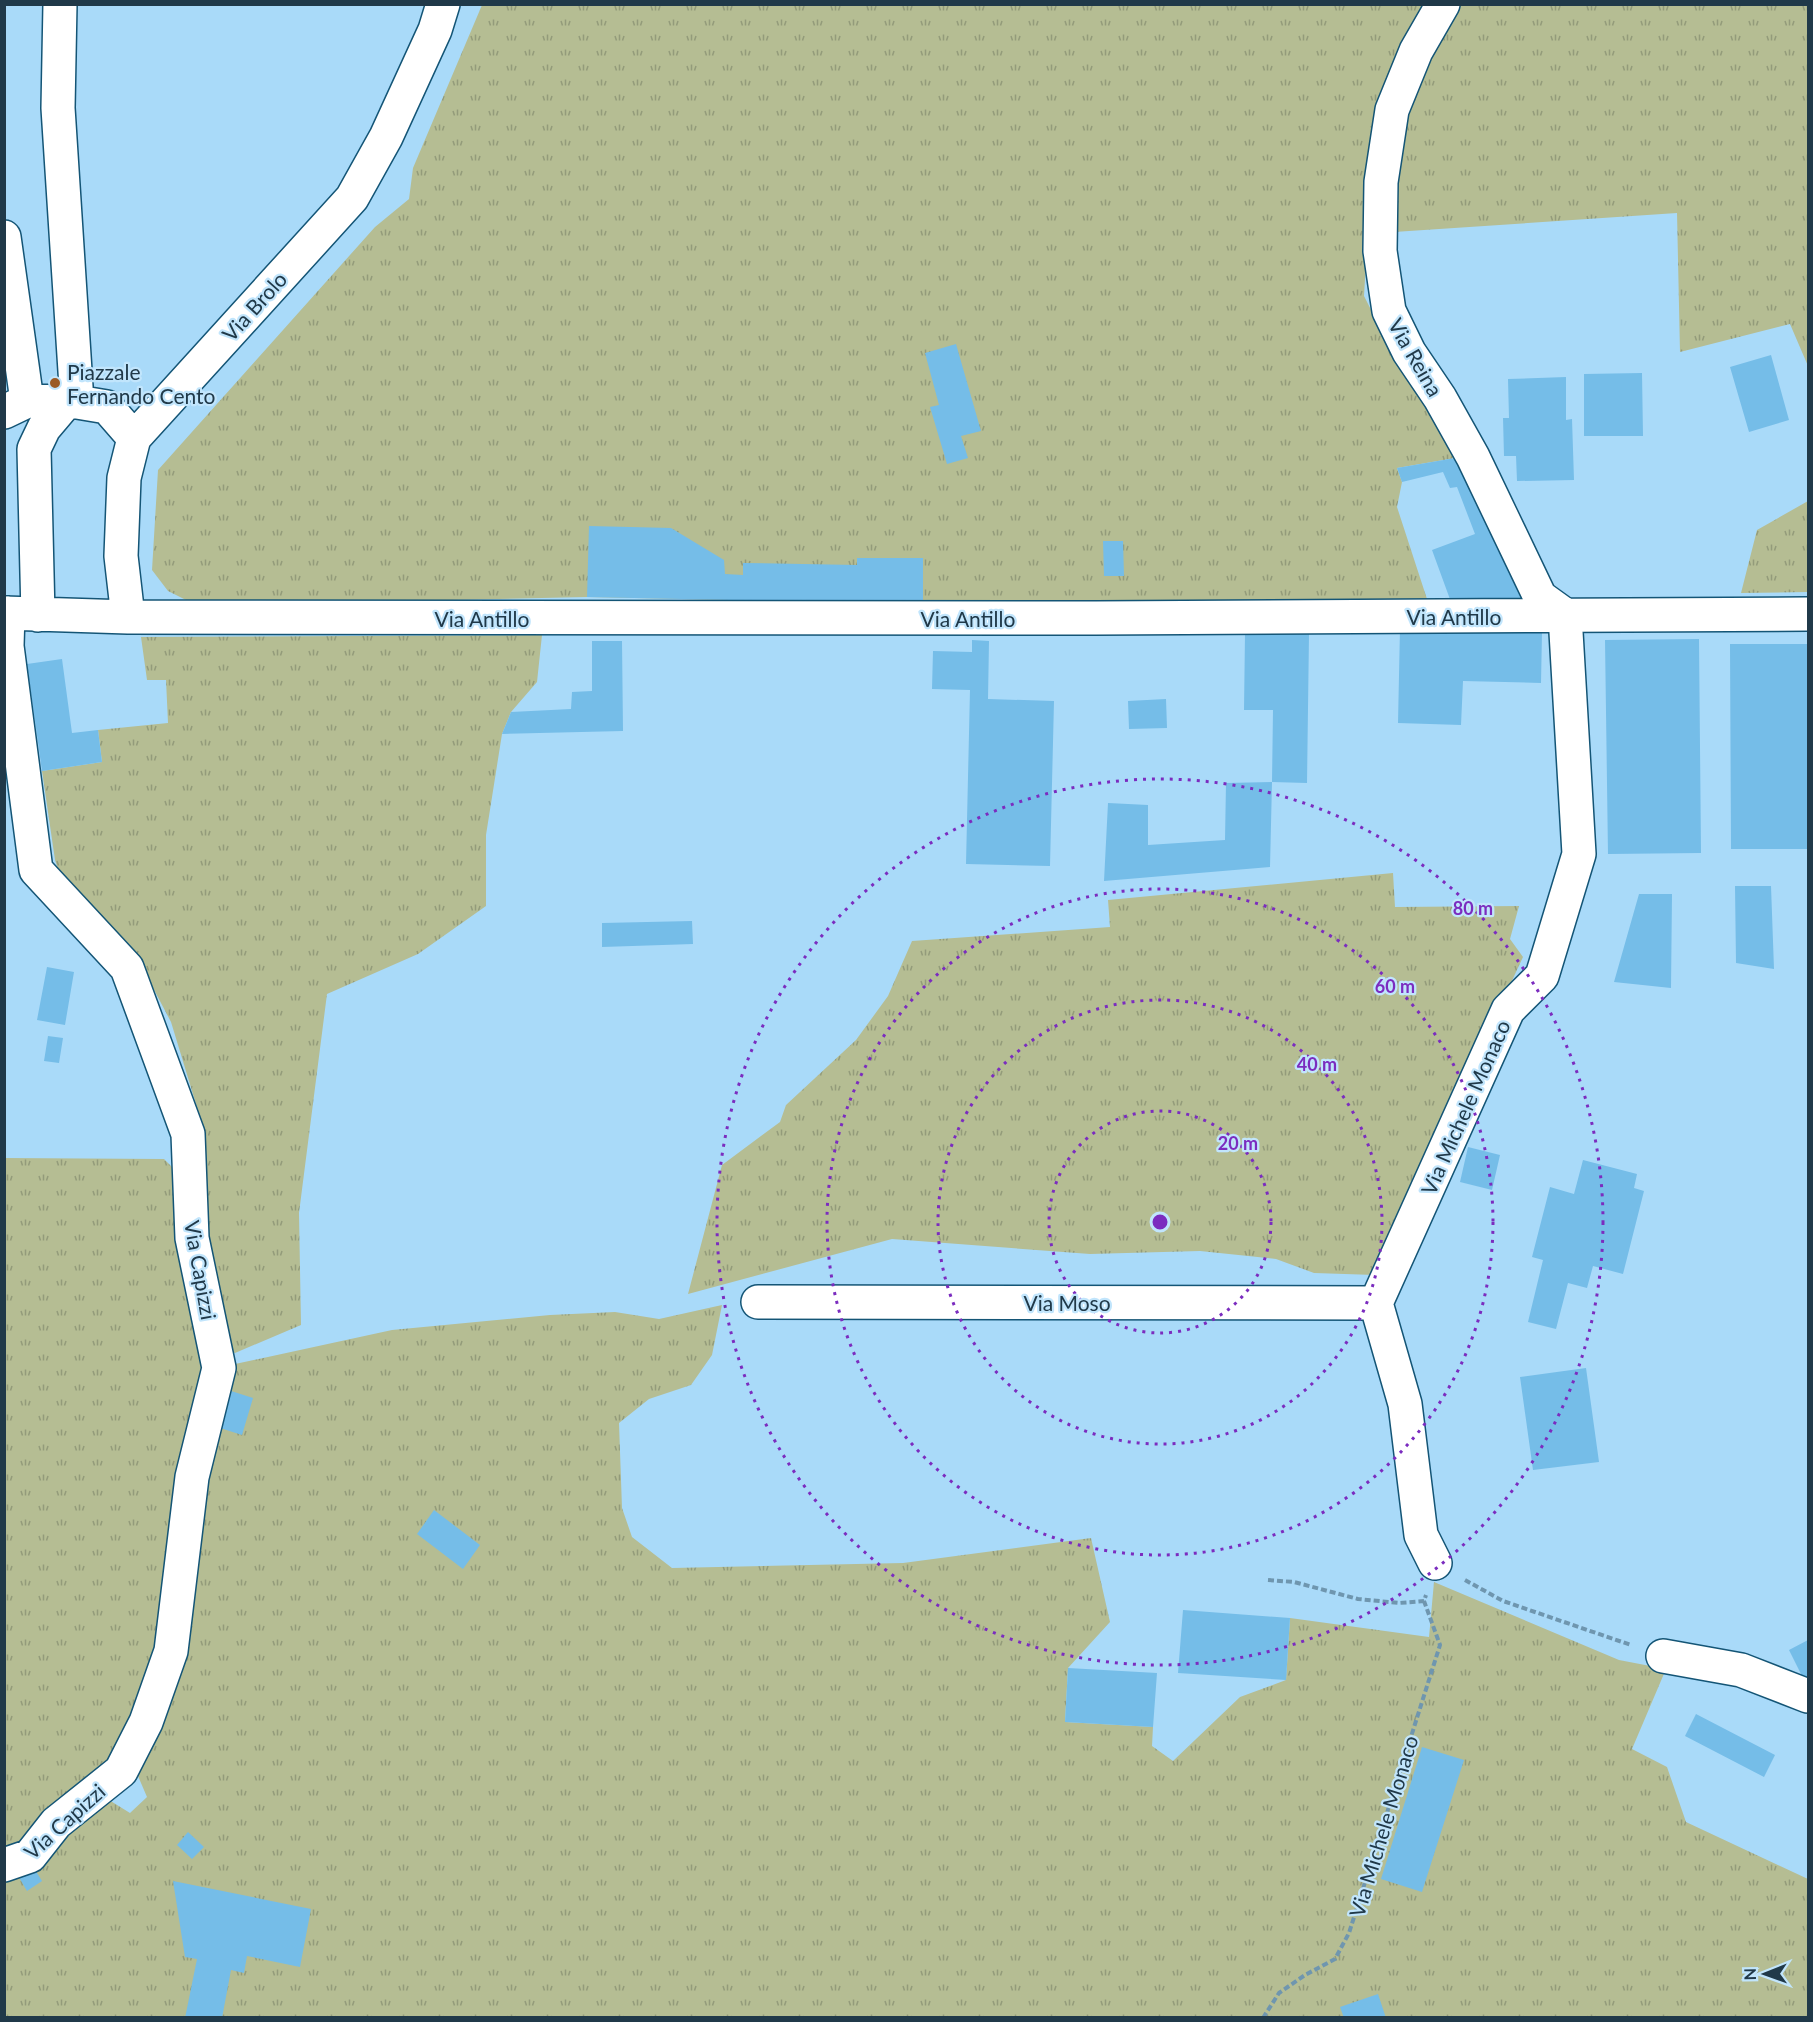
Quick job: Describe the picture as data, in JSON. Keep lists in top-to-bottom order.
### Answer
{
  "streets": {
    "street": [
      "Via Brolo",
      "Via Reina",
      "Via Antillo",
      "Via Michele Monaco",
      "Via Capizzi",
      "Via Moso"
    ]
  },
  "crossings": [
    ["Via Brolo", "Via Antillo"],
    ["Via Reina", "Via Antillo"],
    ["Via Reina", "Via Michele Monaco"],
    ["Via Antillo", "Via Michele Monaco"],
    ["Via Antillo", "Via Capizzi"],
    ["Via Michele Monaco", "Via Moso"]
  ],
  "places": ["Piazzale Fernando Cento"],
  "north": "left",
  "rings": [
    "80 m",
    "60 m",
    "40 m",
    "20 m"
  ]
}
